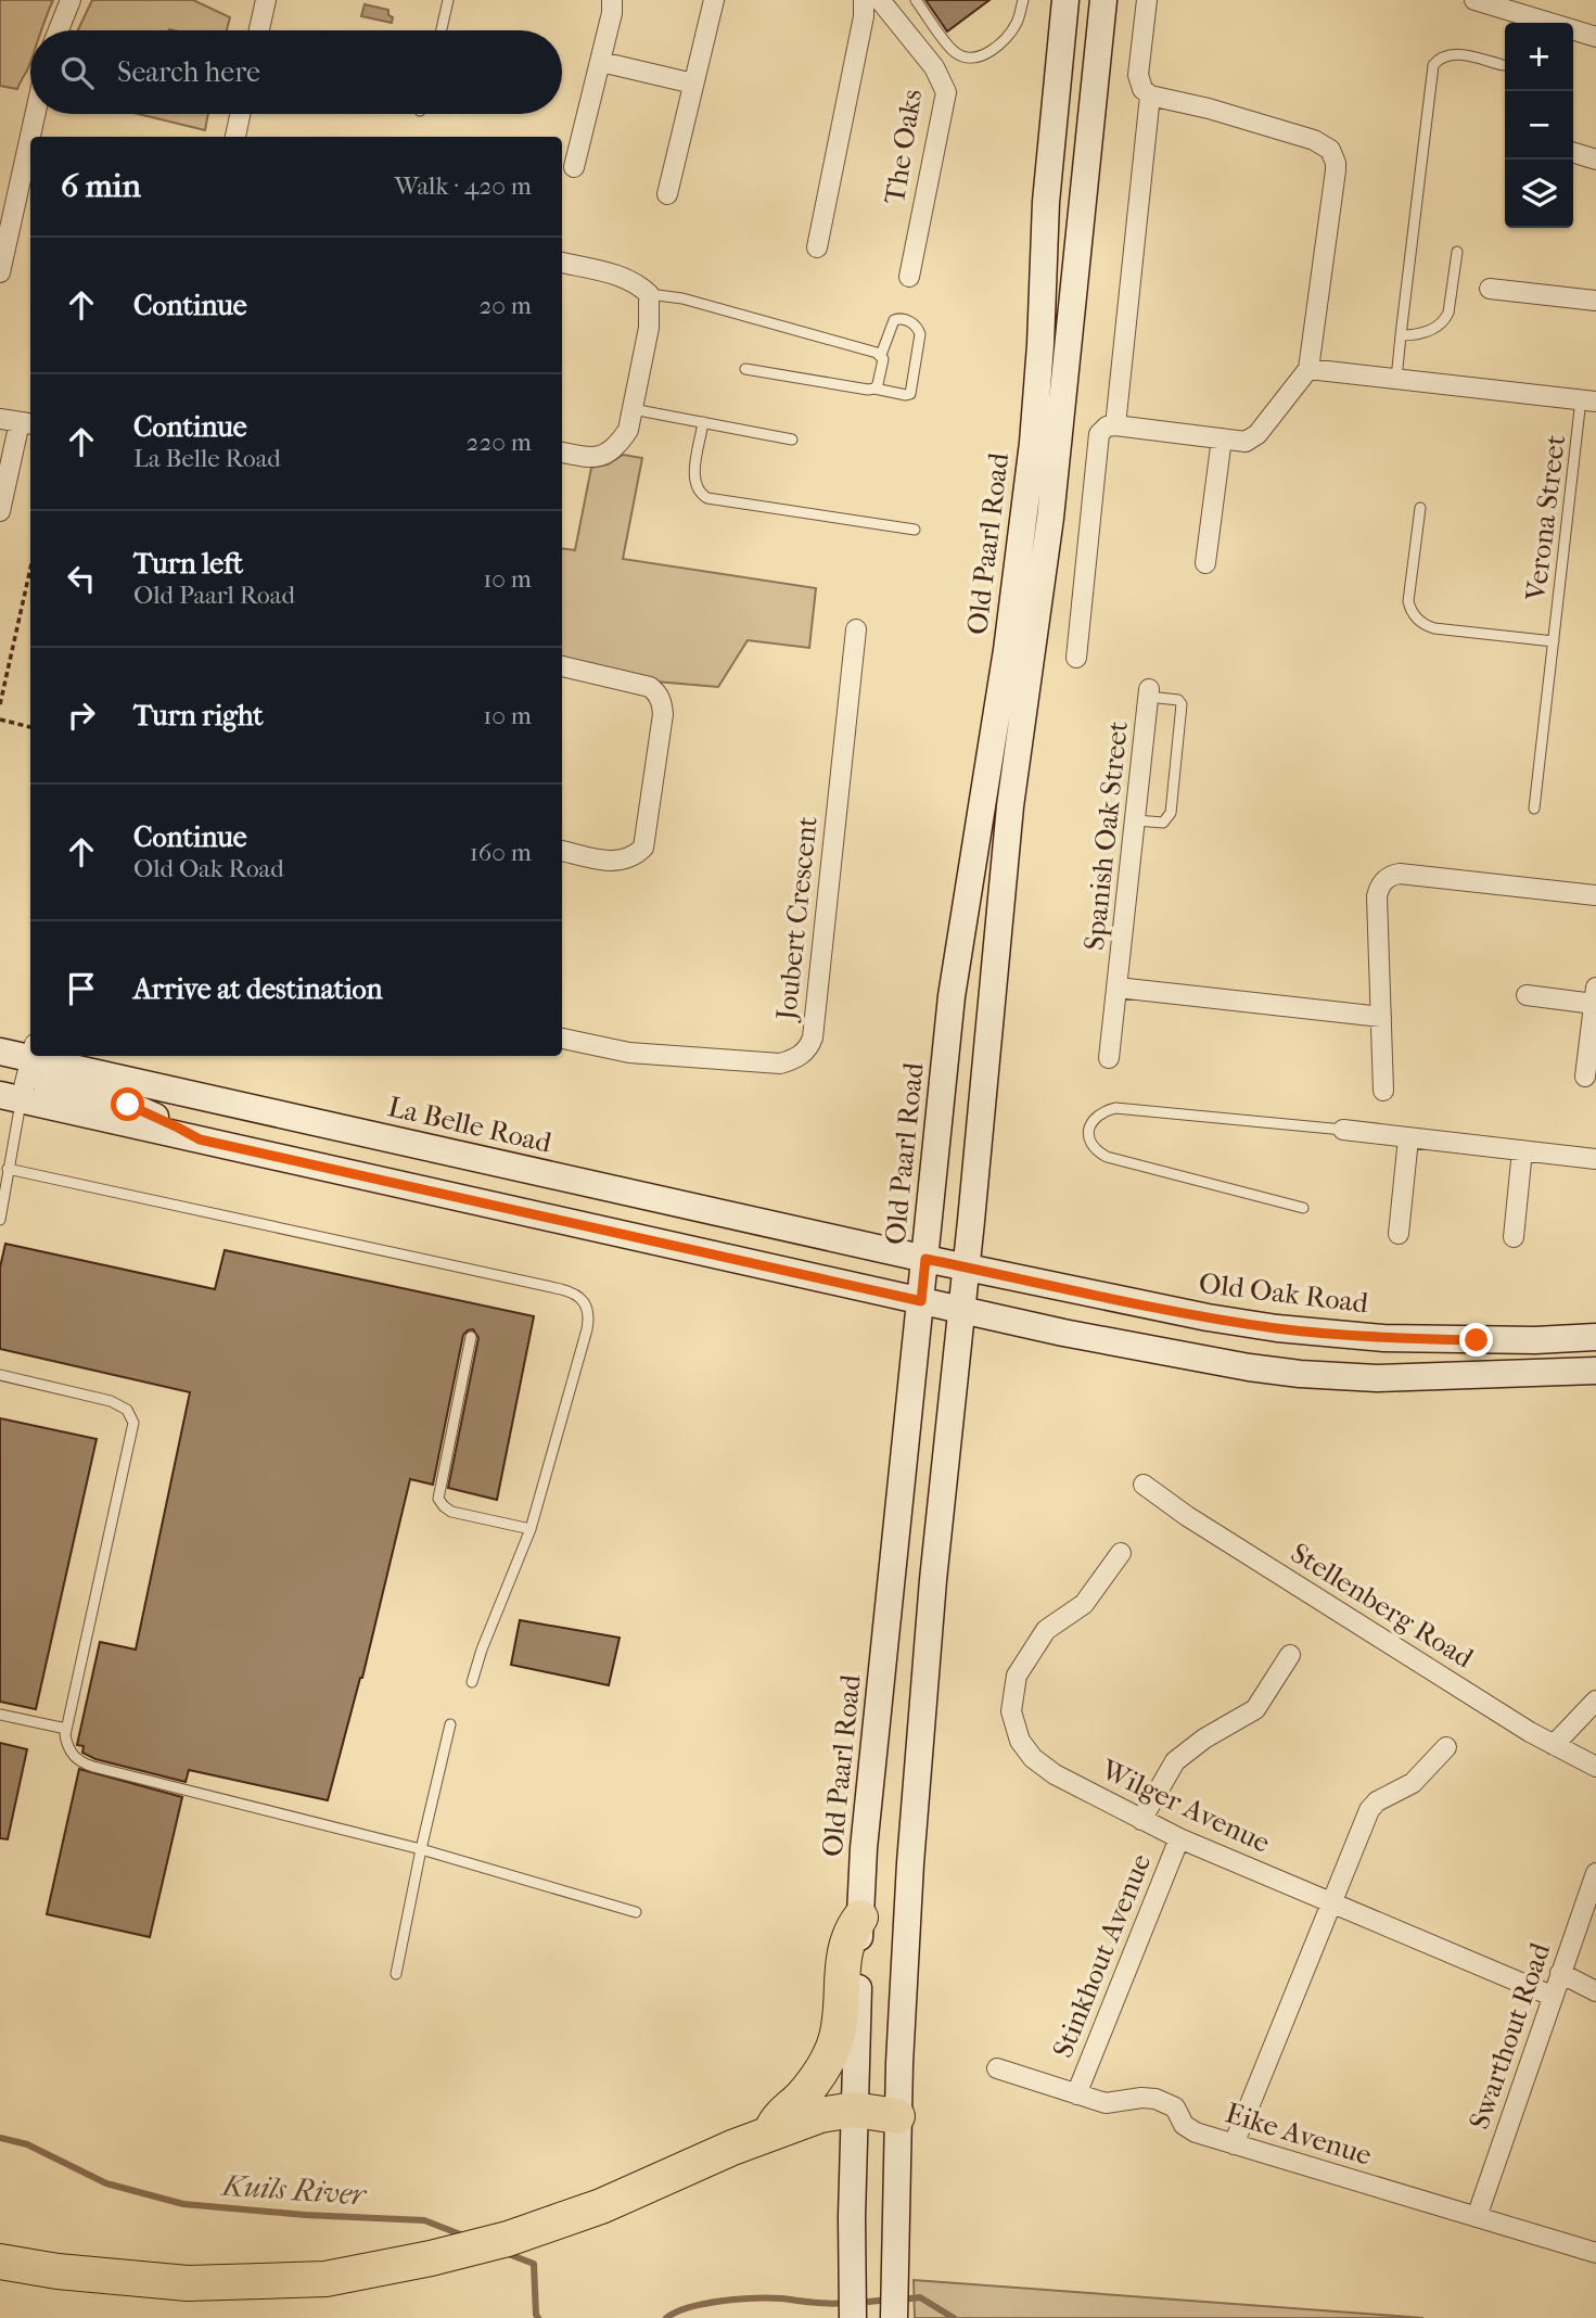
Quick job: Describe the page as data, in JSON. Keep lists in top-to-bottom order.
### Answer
{
  "streets": {
    "main road": ["Old Paarl Road", "La Belle Road", "Old Oak Road"],
    "street": [
      "The Oaks",
      "Spanish Oak Street",
      "Joubert Crescent",
      "Stellenberg Road",
      "Wilger Avenue",
      "Stinkhout Avenue",
      "Swarthout Road",
      "Eike Avenue"
    ],
    "lane": ["Verona Street"]
  },
  "crossings": [
    ["Old Paarl Road", "La Belle Road"],
    ["Old Paarl Road", "Old Oak Road"],
    ["La Belle Road", "Old Oak Road"],
    ["Wilger Avenue", "Stinkhout Avenue"],
    ["Wilger Avenue", "Swarthout Road"],
    ["Stinkhout Avenue", "Eike Avenue"],
    ["Swarthout Road", "Eike Avenue"]
  ],
  "water": ["Kuils River"],
  "page": {
    "map_buttons": ["+", "−"],
    "search": "Search here",
    "heading": ["6 min", "Walk · 420 m"],
    "list": [
      ["Continue", "20 m"],
      ["Continue", "La Belle Road", "220 m"],
      ["Turn left", "Old Paarl Road", "10 m"],
      ["Turn right", "10 m"],
      ["Continue", "Old Oak Road", "160 m"],
      "Arrive at destination"
    ]
  }
}
